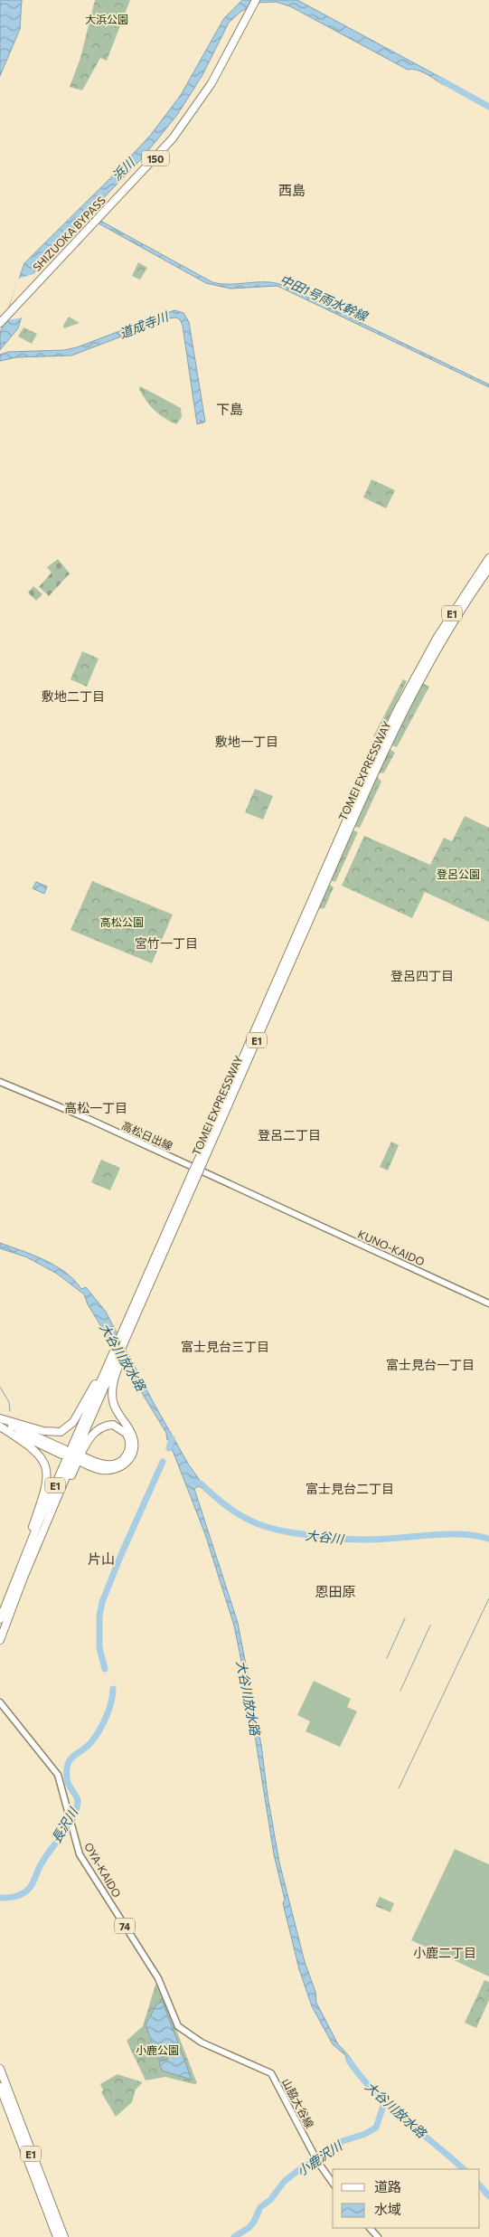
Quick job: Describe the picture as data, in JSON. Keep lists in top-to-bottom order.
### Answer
{
  "streets": {
    "highway": [
      "150",
      "SHIZUOKA BYPASS",
      "E1",
      "TOMEI EXPRESSWAY"
    ],
    "main road": [
      "高松日出線",
      "KUNO-KAIDO",
      "OYA-KAIDO",
      "74",
      "山脇大谷線"
    ]
  },
  "crossings": [
    ["高松日出線", "KUNO-KAIDO"],
    ["OYA-KAIDO", "山脇大谷線"]
  ],
  "districts": [
    "西島",
    "下島",
    "敷地二丁目",
    "敷地一丁目",
    "宮竹一丁目",
    "登呂四丁目",
    "高松一丁目",
    "登呂二丁目",
    "富士見台三丁目",
    "富士見台一丁目",
    "富士見台二丁目",
    "片山",
    "恩田原",
    "小鹿二丁目"
  ],
  "water": [
    "浜川",
    "中田1号雨水幹線",
    "道成寺川",
    "大谷川放水路",
    "大谷川",
    "長沢川",
    "小鹿沢川"
  ],
  "parks": [
    "大浜公園",
    "登呂公園",
    "高松公園",
    "小鹿公園"
  ],
  "legend": ["道路", "水域"]
}
